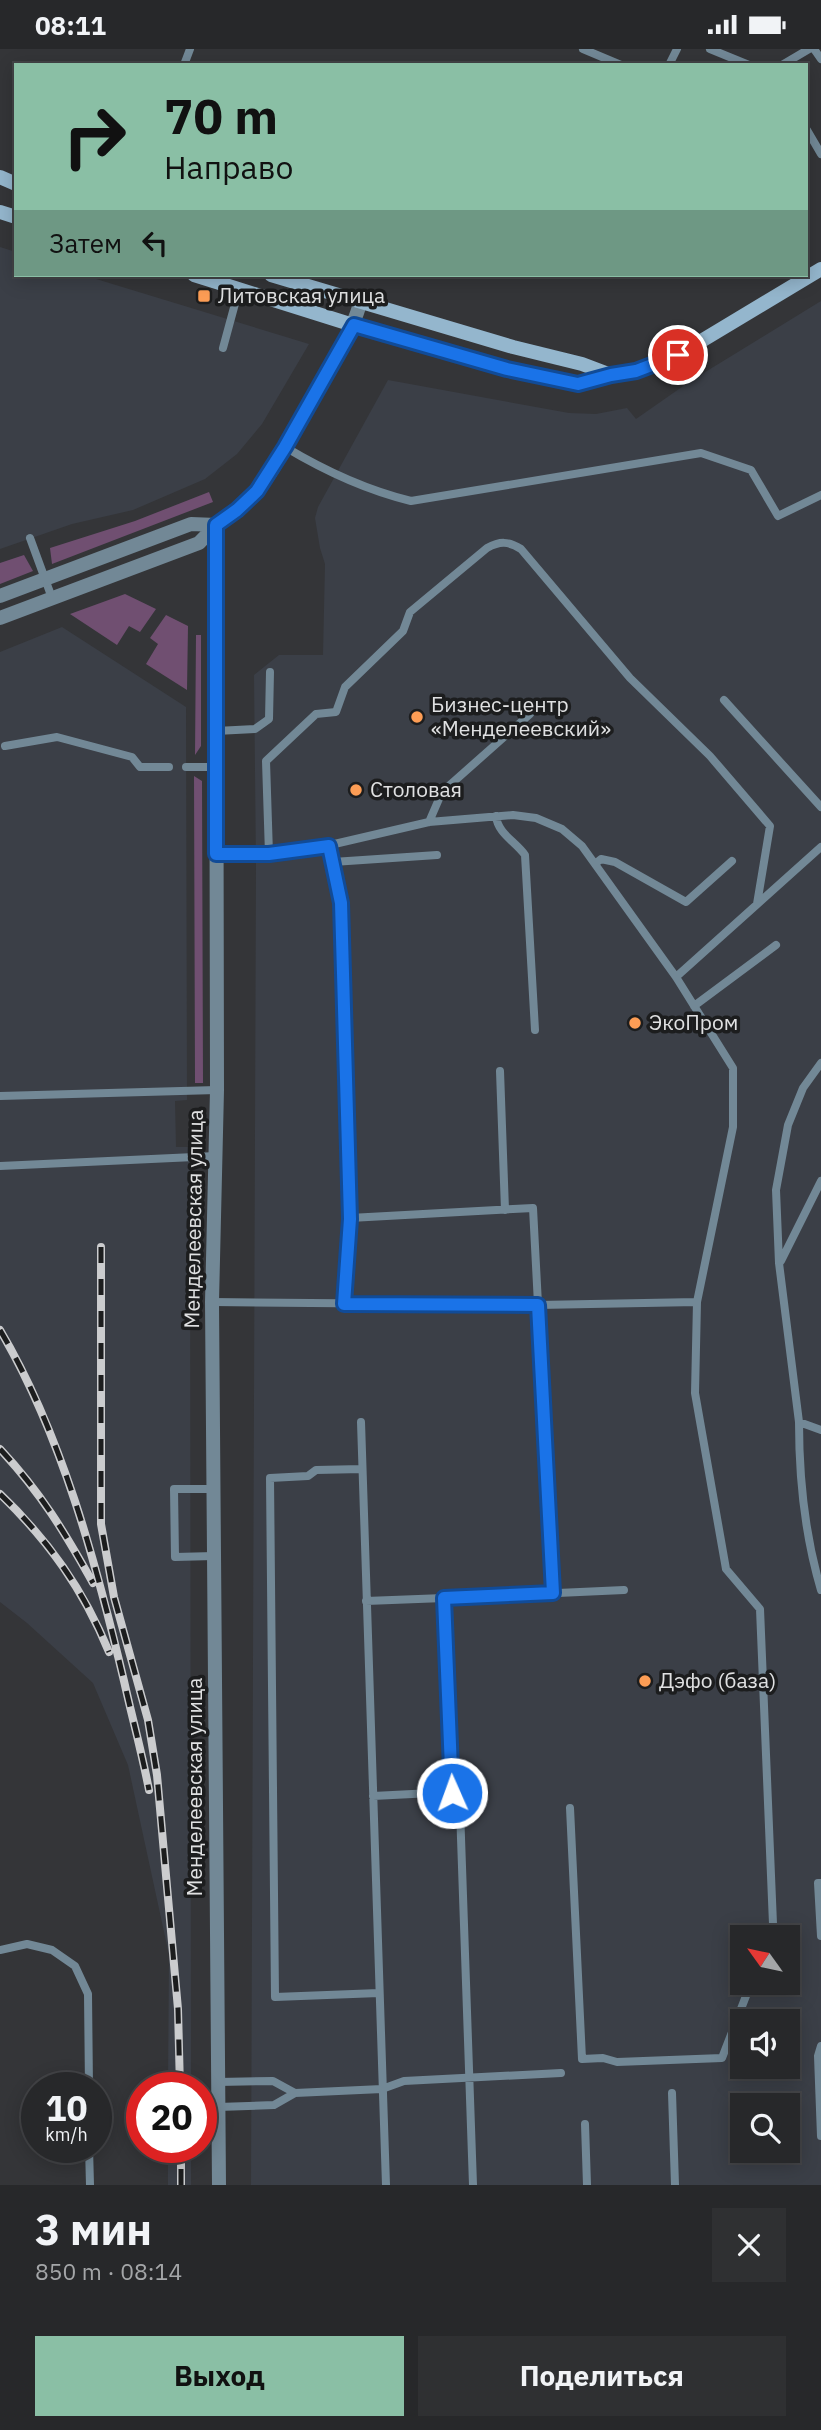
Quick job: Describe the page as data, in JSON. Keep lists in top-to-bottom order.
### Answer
{
  "streets": {
    "street": ["Менделеевская улица"]
  },
  "places": {
    "transit": ["Литовская улица"],
    "other": [
      "Бизнес-центр «Менделеевский»",
      "Столовая",
      "ЭкоПром",
      "Дэфо (база)"
    ]
  },
  "north": "top left",
  "page": {
    "status": "08:11",
    "turn": ["70 m", "Направо"],
    "then": "Затем",
    "speed": "10 km/h",
    "limit": "20",
    "heading": ["3 мин", "850 m · 08:14"],
    "buttons": ["Выход", "Поделиться"]
  }
}
